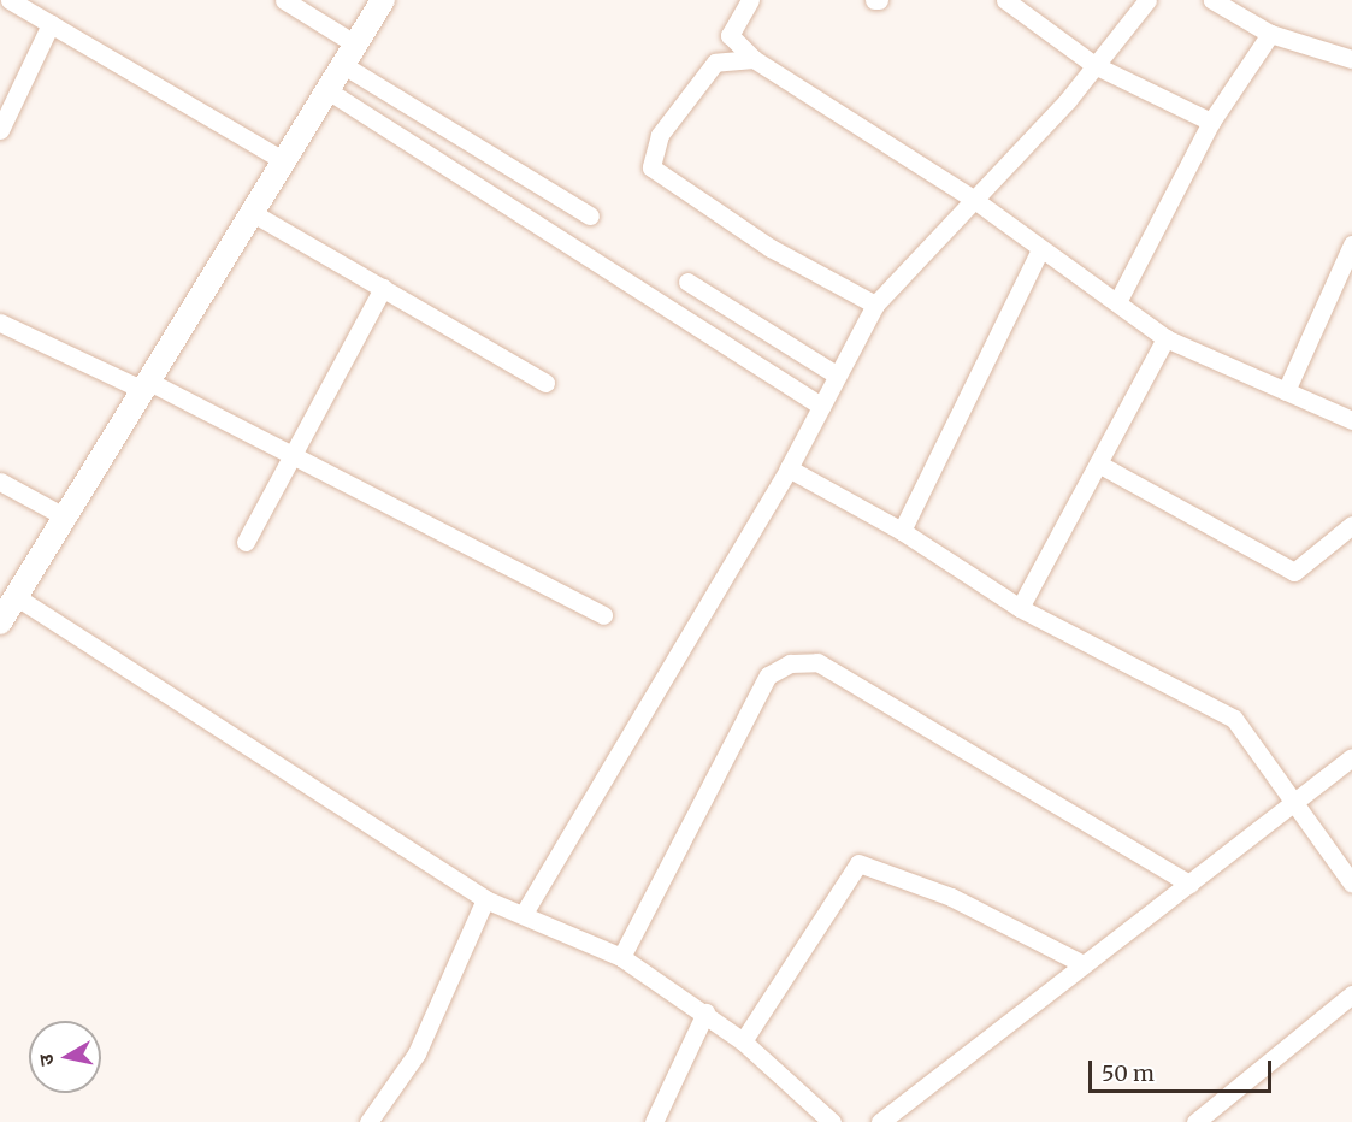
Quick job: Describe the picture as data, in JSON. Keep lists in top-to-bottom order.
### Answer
{
  "scale_bar": "50 m",
  "north": "left"
}
